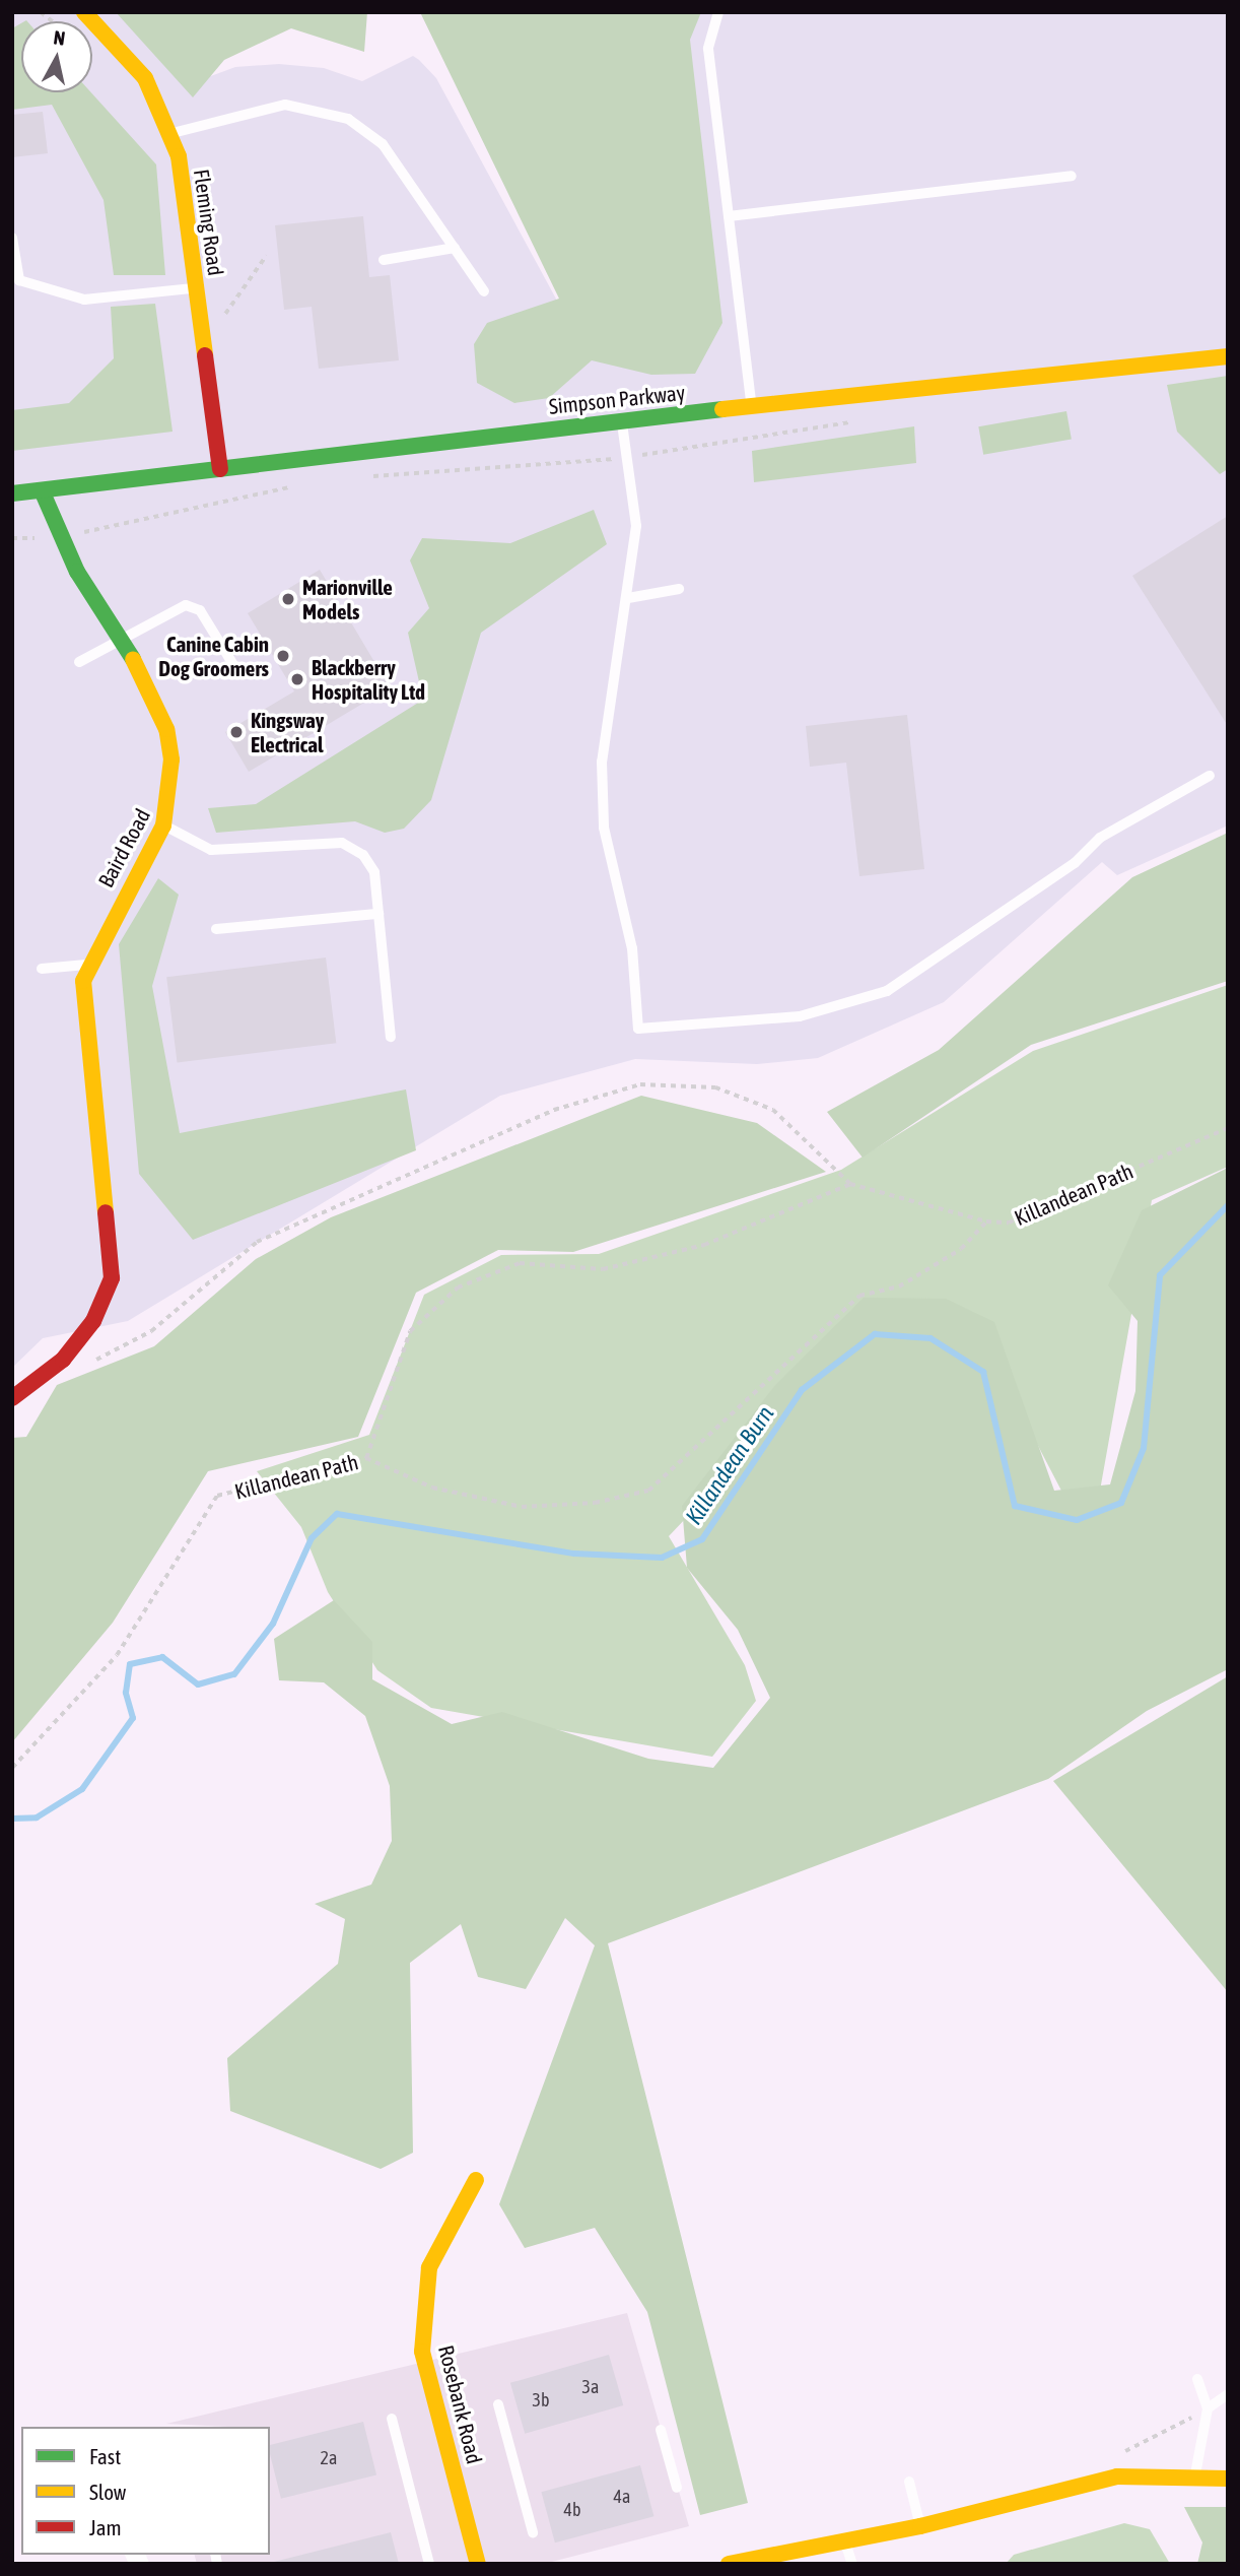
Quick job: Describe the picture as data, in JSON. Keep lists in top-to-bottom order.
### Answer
{
  "streets": {
    "street": [
      "Fleming Road",
      "Simpson Parkway",
      "Baird Road",
      "Rosebank Road"
    ],
    "path": ["Killandean Path"]
  },
  "crossings": [
    ["Fleming Road", "Simpson Parkway"],
    ["Simpson Parkway", "Baird Road"]
  ],
  "water": ["Killandean Burn"],
  "places": [
    "Marionville Models",
    "Canine Cabin Dog Groomers",
    "Blackberry Hospitality Ltd",
    "Kingsway Electrical"
  ],
  "house_numbers": [
    "3a",
    "3b",
    "2a",
    "4a",
    "4b"
  ],
  "legend": ["Fast", "Slow", "Jam"],
  "north": "top"
}
